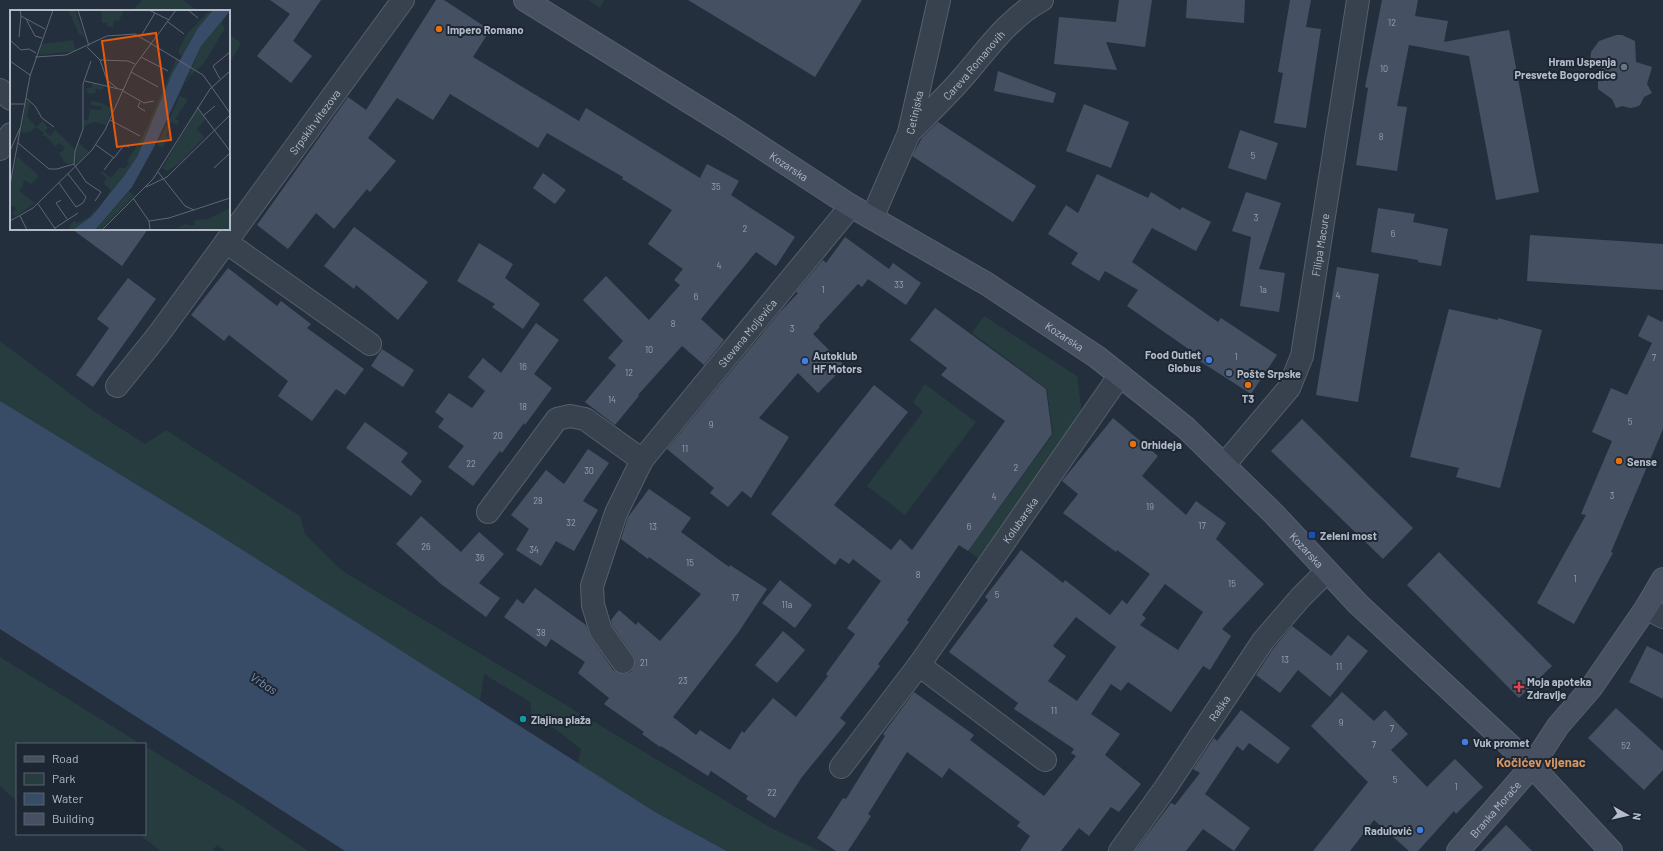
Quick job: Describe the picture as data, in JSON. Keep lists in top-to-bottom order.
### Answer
{
  "streets": {
    "main road": ["Kozarska", "Branka Morače"],
    "street": [
      "Careva Romanovih",
      "Cetinjska",
      "Srpskih vitezova",
      "Filipa Macure",
      "Stevana Moljevića",
      "Kolubarska",
      "Raška"
    ]
  },
  "crossings": [
    ["Careva Romanovih", "Cetinjska"],
    ["Cetinjska", "Kozarska"],
    ["Kozarska", "Filipa Macure"],
    ["Kozarska", "Stevana Moljevića"],
    ["Kozarska", "Kolubarska"],
    ["Kozarska", "Raška"],
    ["Kozarska", "Branka Morače"]
  ],
  "districts": ["Kočićev vijenac"],
  "water": ["Vrbas"],
  "places": {
    "other": [
      "Impero Romano",
      "Hram Uspenja Presvete Bogorodice",
      "Food Outlet Globus",
      "Autoklub HF Motors",
      "Pošte Srpske",
      "T3",
      "Orhideja",
      "Sense",
      "Zlajina plaža",
      "Vuk promet",
      "Radulović"
    ],
    "transit": ["Zeleni most"],
    "health": ["Moja apoteka Zdravlje"]
  },
  "house_numbers": [
    "12",
    "10",
    "8",
    "5",
    "35",
    "3",
    "2",
    "6",
    "4",
    "33",
    "1",
    "1a",
    "4",
    "6",
    "8",
    "3",
    "10",
    "1",
    "7",
    "16",
    "12",
    "14",
    "18",
    "5",
    "9",
    "20",
    "11",
    "22",
    "2",
    "30",
    "3",
    "4",
    "28",
    "19",
    "32",
    "17",
    "13",
    "6",
    "26",
    "34",
    "36",
    "15",
    "8",
    "1",
    "15",
    "5",
    "17",
    "11a",
    "38",
    "13",
    "21",
    "11",
    "23",
    "11",
    "9",
    "7",
    "7",
    "52",
    "5",
    "1",
    "22"
  ],
  "legend": [
    "Road",
    "Park",
    "Water",
    "Building"
  ],
  "north": "right"
}
